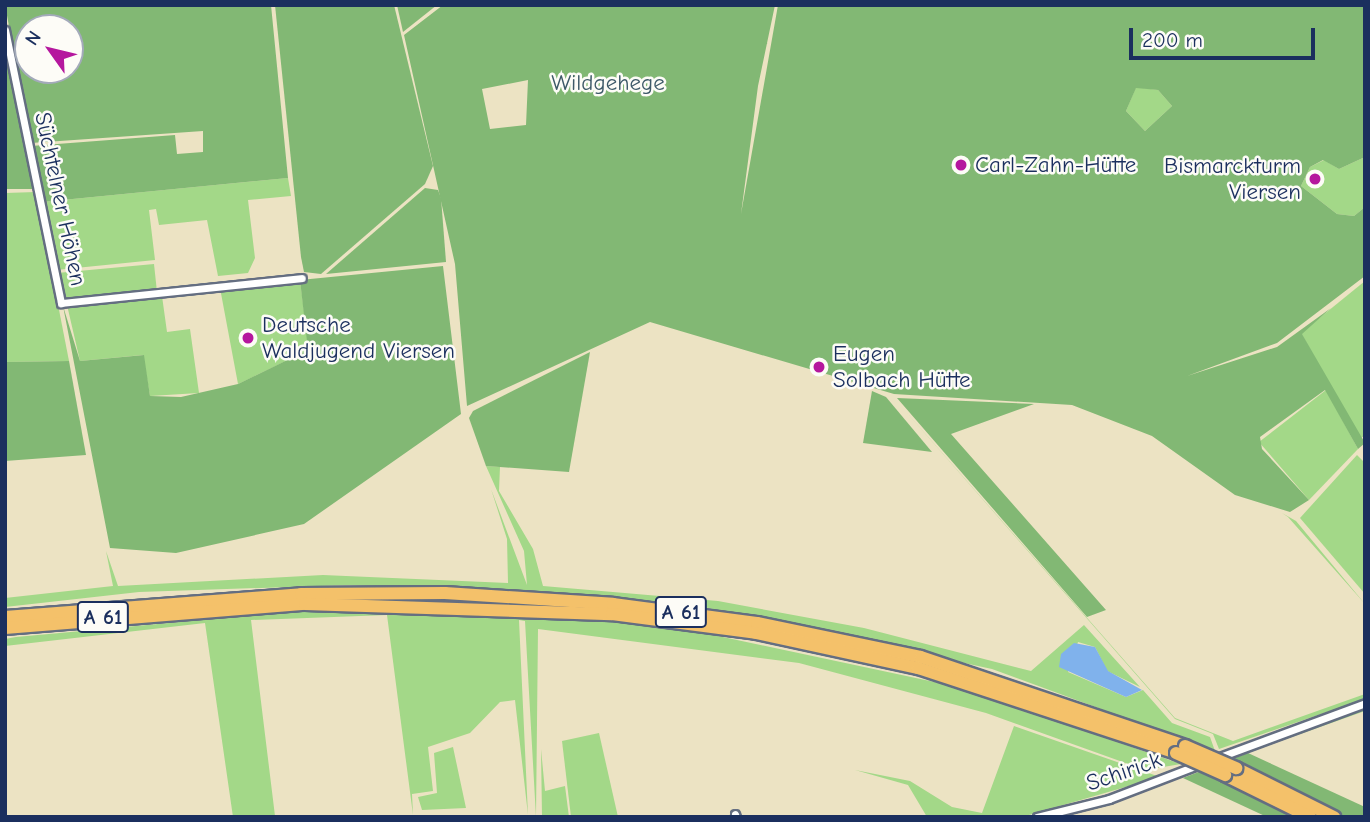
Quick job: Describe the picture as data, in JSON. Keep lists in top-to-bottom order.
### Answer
{
  "streets": {
    "highway": ["A 61"],
    "street": ["Süchtelner Höhen", "Schirick"]
  },
  "parks": ["Wildgehege"],
  "places": [
    "Carl-Zahn-Hütte",
    "Bismarckturm Viersen",
    "Deutsche Waldjugend Viersen",
    "Eugen Solbach Hütte"
  ],
  "scale_bar": "200 m",
  "north": "top left"
}
